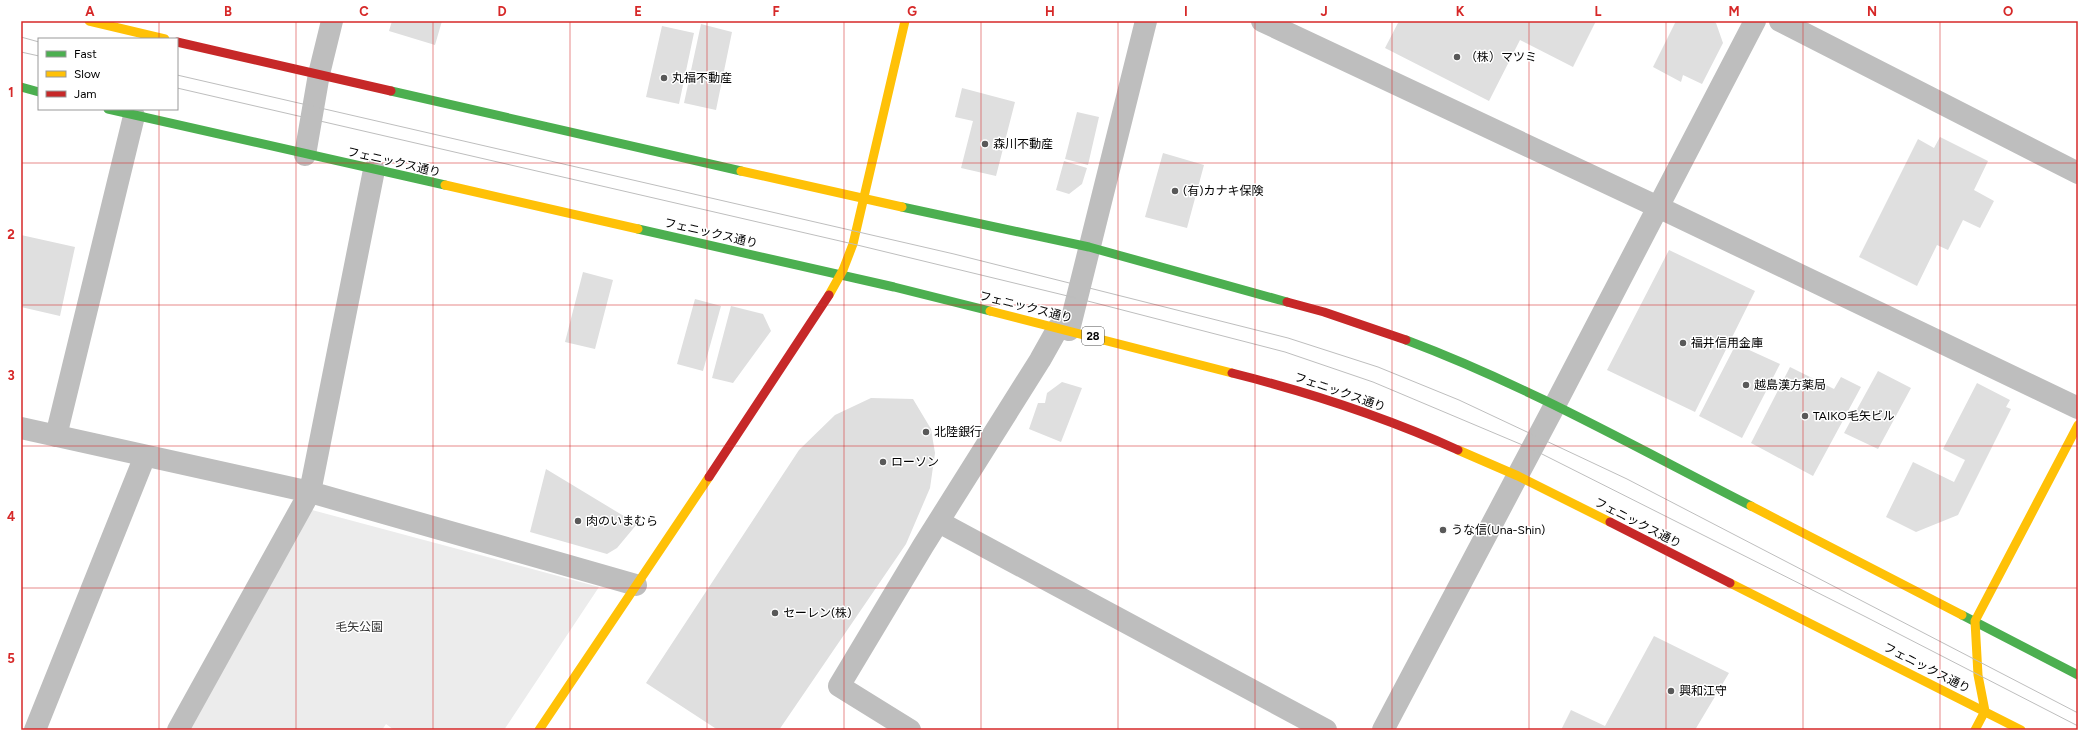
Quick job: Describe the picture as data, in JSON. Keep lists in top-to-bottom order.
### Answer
{
  "streets": {
    "main road": ["フェニックス通り", "28"]
  },
  "parks": ["毛矢公園"],
  "places": [
    "（株）マツミ",
    "丸福不動産",
    "森川不動産",
    "(有)カナキ保険",
    "福井信用金庫",
    "越島漢方薬局",
    "TAIKO毛矢ビル",
    "北陸銀行",
    "ローソン",
    "肉のいまむら",
    "うな信(Una-Shin)",
    "セーレン(株)",
    "興和江守"
  ],
  "legend": ["Fast", "Slow", "Jam"],
  "grid": {
    "columns": [
      "A",
      "B",
      "C",
      "D",
      "E",
      "F",
      "G",
      "H",
      "I",
      "J",
      "K",
      "L",
      "M",
      "N",
      "O"
    ],
    "rows": [
      "1",
      "2",
      "3",
      "4",
      "5"
    ]
  }
}
